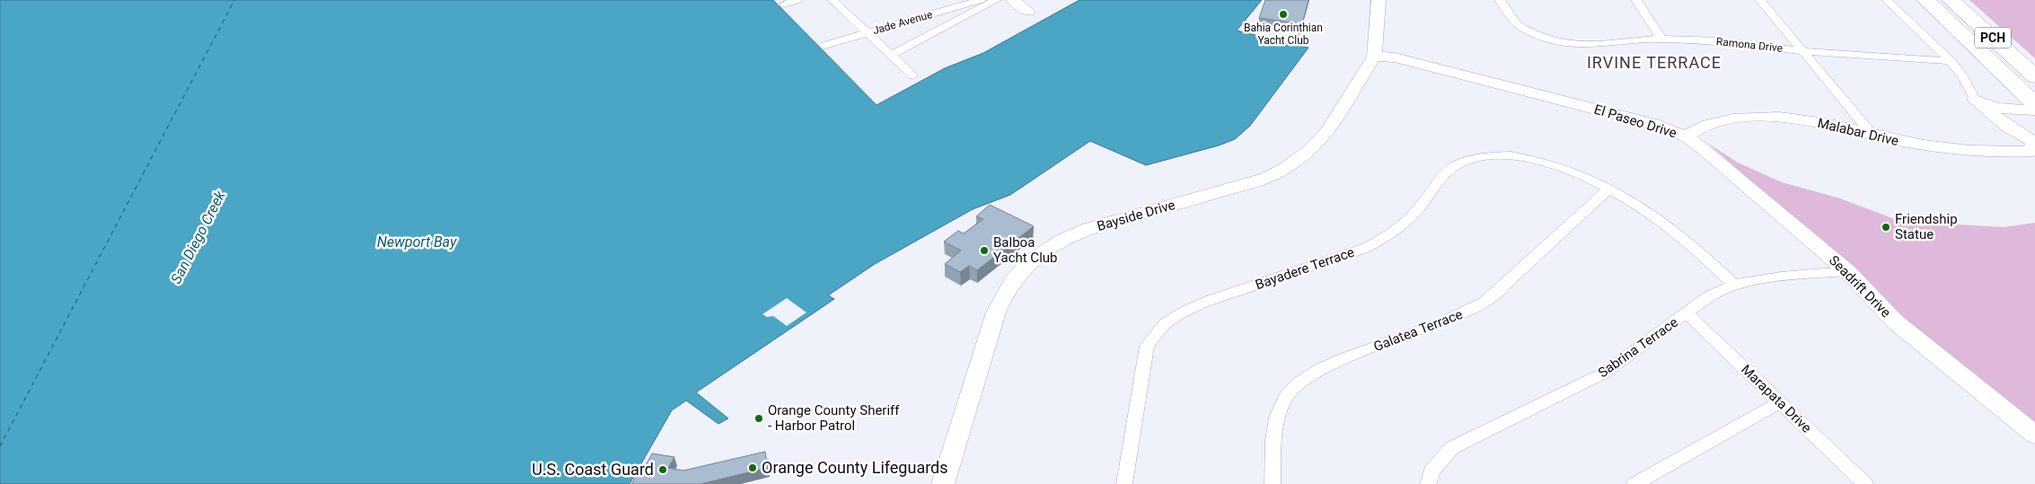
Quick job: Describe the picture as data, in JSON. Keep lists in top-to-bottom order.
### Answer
{
  "streets": {
    "highway": ["PCH"],
    "street": [
      "Jade Avenue",
      "Ramona Drive",
      "El Paseo Drive",
      "Malabar Drive",
      "Bayside Drive",
      "Bayadere Terrace",
      "Seadrift Drive",
      "Galatea Terrace",
      "Sabrina Terrace",
      "Marapata Drive"
    ]
  },
  "crossings": [
    ["El Paseo Drive", "Malabar Drive"],
    ["El Paseo Drive", "Bayside Drive"],
    ["El Paseo Drive", "Seadrift Drive"],
    ["Malabar Drive", "Seadrift Drive"],
    ["Bayadere Terrace", "Galatea Terrace"],
    ["Bayadere Terrace", "Sabrina Terrace"],
    ["Seadrift Drive", "Sabrina Terrace"],
    ["Sabrina Terrace", "Marapata Drive"]
  ],
  "districts": ["IRVINE TERRACE"],
  "water": ["San Diego Creek", "Newport Bay"],
  "places": [
    "Bahia Corinthian Yacht Club",
    "Friendship Statue",
    "Balboa Yacht Club",
    "Orange County Sheriff - Harbor Patrol",
    "Orange County Lifeguards",
    "U.S. Coast Guard"
  ]
}
